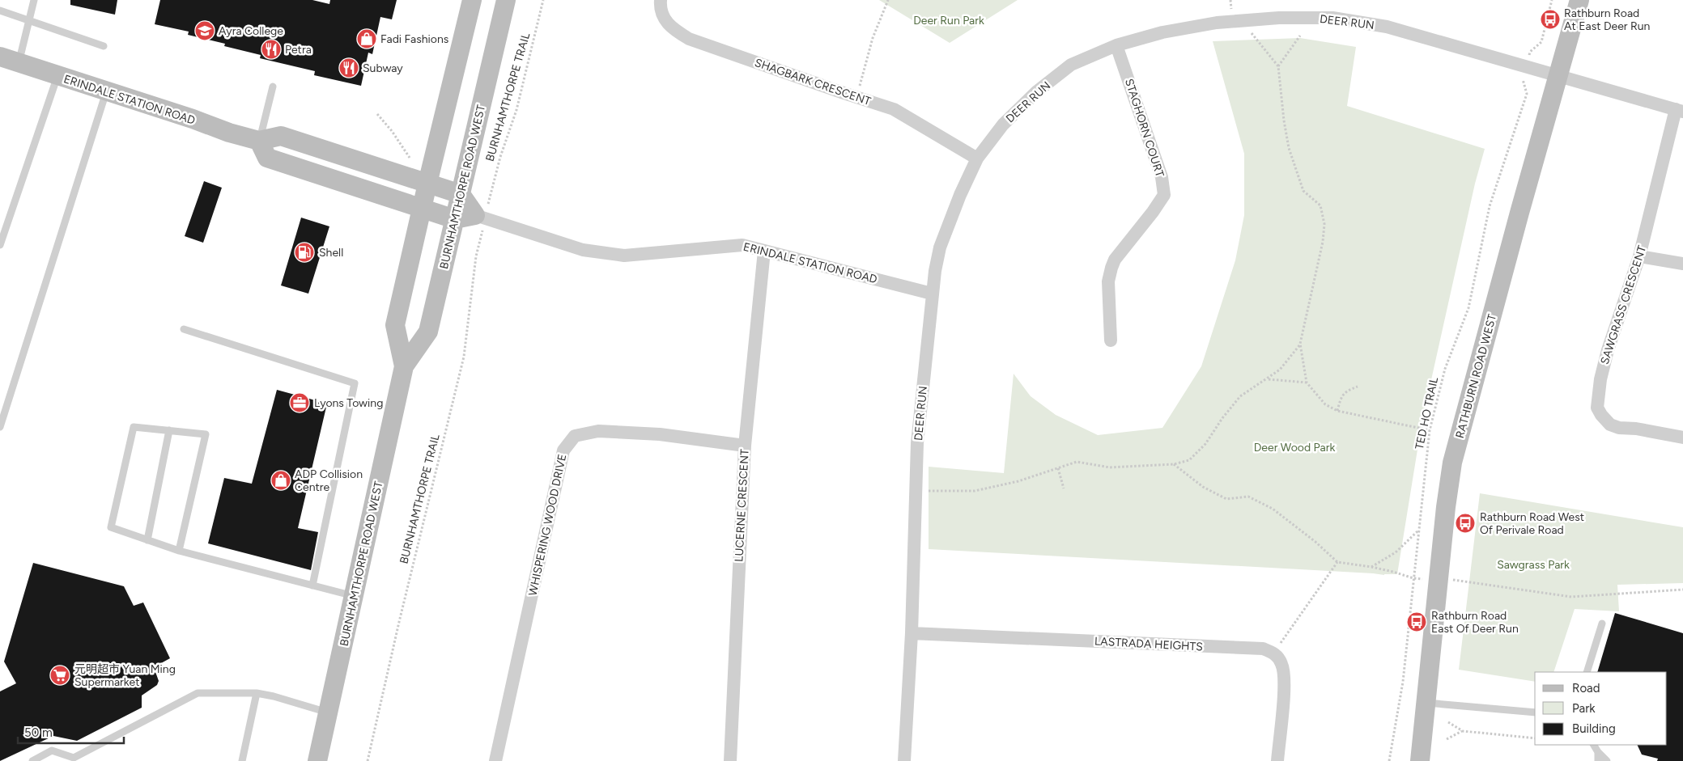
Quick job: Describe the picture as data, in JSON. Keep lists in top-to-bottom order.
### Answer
{
  "streets": {
    "street": [
      "DEER RUN",
      "SHAGBARK CRESCENT",
      "ERINDALE STATION ROAD",
      "STAGHORN COURT",
      "BURNHAMTHORPE ROAD WEST",
      "SAWGRASS CRESCENT",
      "RATHBURN ROAD WEST",
      "LUCERNE CRESCENT",
      "WHISPERING WOOD DRIVE",
      "LASTRADA HEIGHTS"
    ],
    "path": ["BURNHAMTHORPE TRAIL", "TED HO TRAIL"]
  },
  "crossings": [
    ["DEER RUN", "SHAGBARK CRESCENT"],
    ["DEER RUN", "ERINDALE STATION ROAD"],
    ["DEER RUN", "STAGHORN COURT"],
    ["DEER RUN", "SAWGRASS CRESCENT"],
    ["DEER RUN", "RATHBURN ROAD WEST"],
    ["DEER RUN", "LASTRADA HEIGHTS"],
    ["ERINDALE STATION ROAD", "BURNHAMTHORPE ROAD WEST"],
    ["ERINDALE STATION ROAD", "LUCERNE CRESCENT"],
    ["LUCERNE CRESCENT", "WHISPERING WOOD DRIVE"]
  ],
  "parks": ["Deer Run Park", "Deer Wood Park", "Sawgrass Park"],
  "places": {
    "bus stop": ["Rathburn Road At East Deer Run", "Rathburn Road West Of Perivale Road", "Rathburn Road East Of Deer Run"],
    "school or university": ["Ayra College"],
    "shop": ["Fadi Fashions", "ADP Collision Centre"],
    "restaurant": ["Petra", "Subway"],
    "fuel station": ["Shell"],
    "office": ["Lyons Towing"],
    "supermarket": ["元明超市 Yuan Ming Supermarket"]
  },
  "legend": ["Road", "Park", "Building"],
  "scale_bar": "50 m"
}
